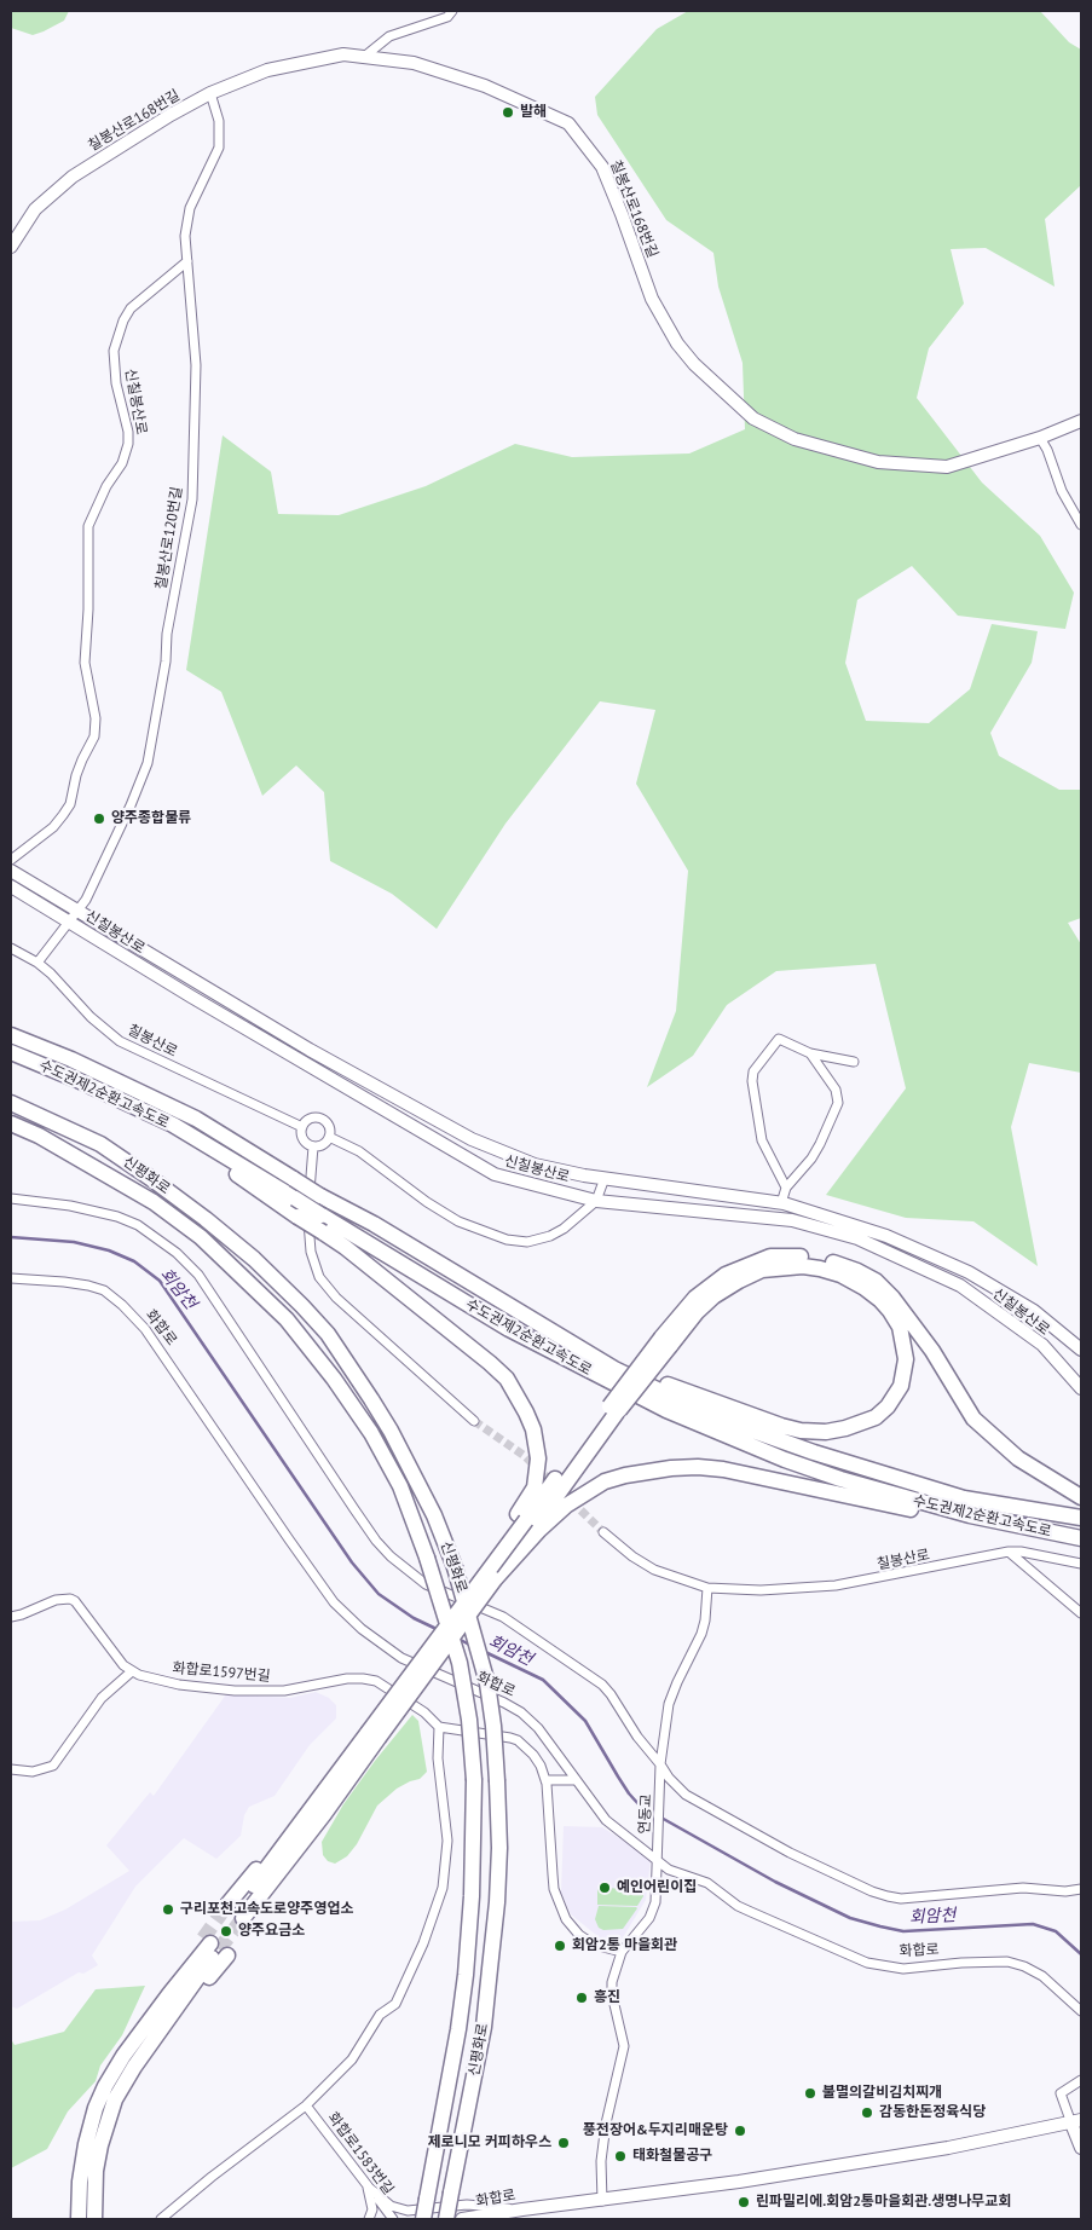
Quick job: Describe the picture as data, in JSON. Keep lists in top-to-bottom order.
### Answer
{
  "streets": {
    "highway": ["수도권제2순환고속도로", "신평화로"],
    "street": [
      "칠봉산로168번길",
      "신칠봉산로",
      "칠봉산로120번길",
      "칠봉산로",
      "화합로",
      "화합로1597번길",
      "연동교",
      "화합로1583번길"
    ]
  },
  "crossings": [
    ["칠봉산로168번길", "칠봉산로120번길"],
    ["신칠봉산로", "칠봉산로120번길"],
    ["칠봉산로120번길", "칠봉산로"],
    ["화합로", "연동교"]
  ],
  "water": ["회암천"],
  "places": [
    "발해",
    "양주종합물류",
    "예인어린이집",
    "구리포천고속도로양주영업소",
    "양주요금소",
    "회암2통 마을회관",
    "흥진",
    "불멸의갈비김치찌개",
    "감동한돈정육식당",
    "풍전장어&두지리매운탕",
    "제로니모 커피하우스",
    "태화철물공구",
    "린파밀리에.회암2통마을회관.생명나무교회"
  ]
}
